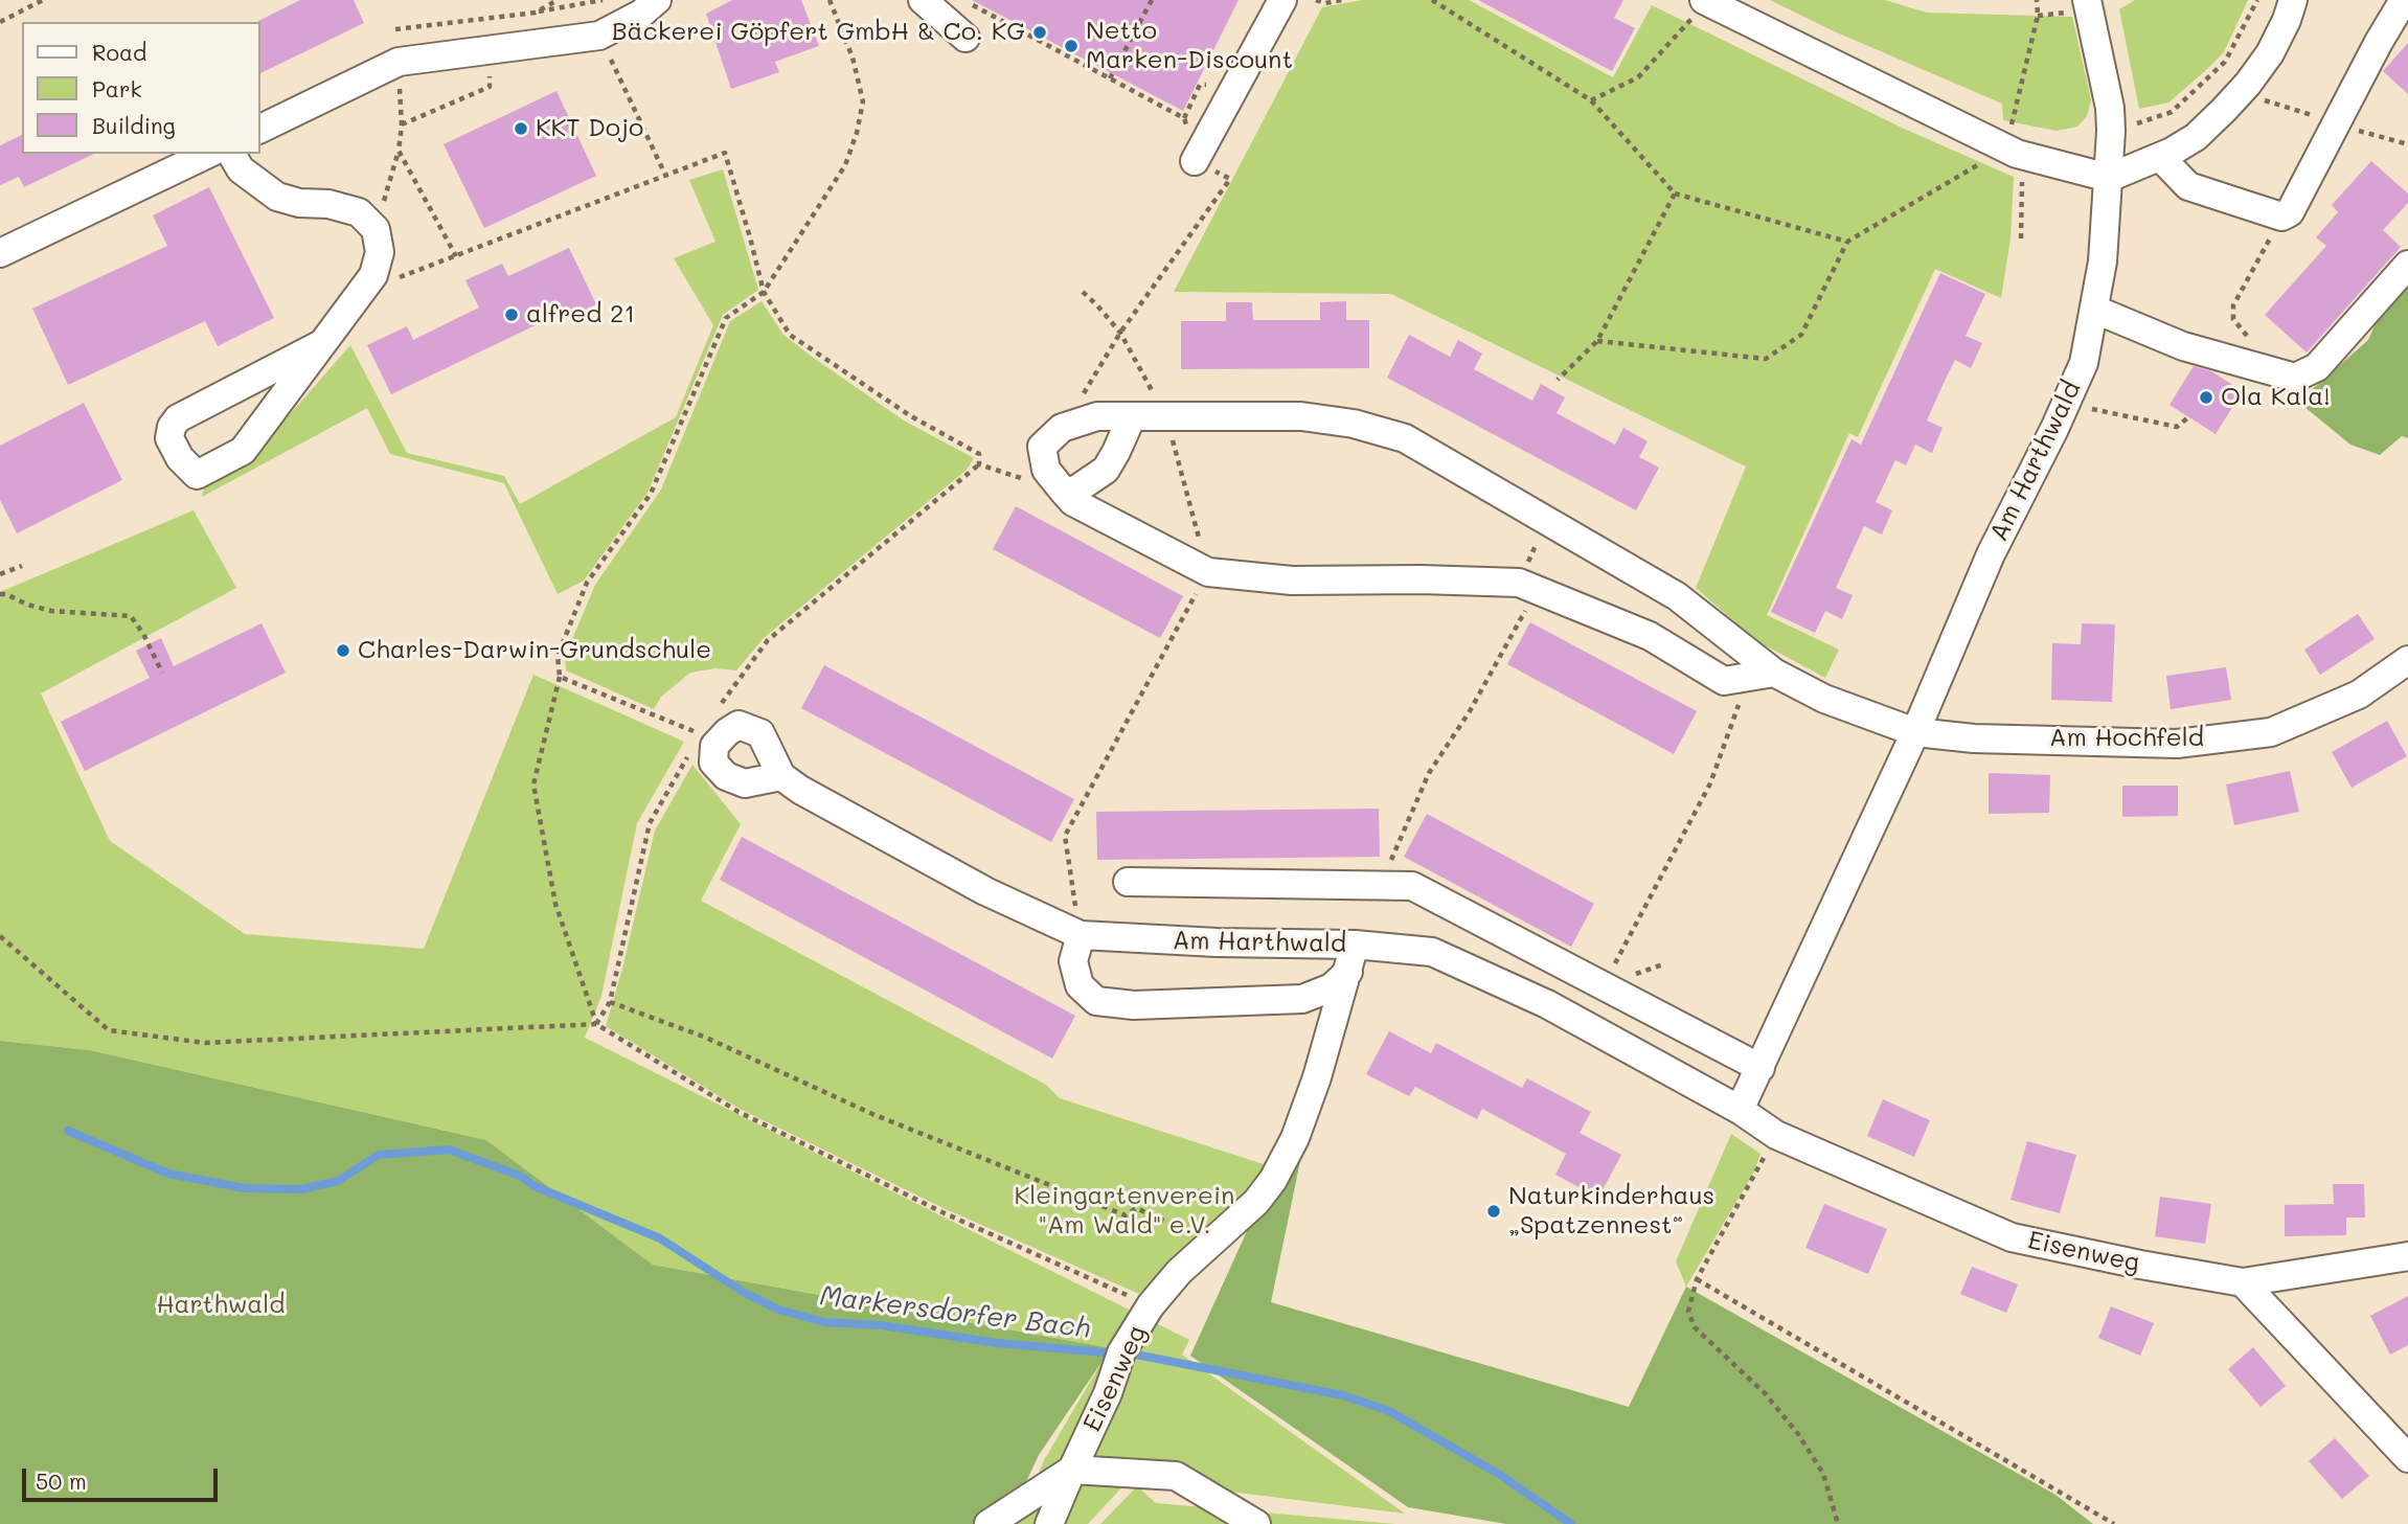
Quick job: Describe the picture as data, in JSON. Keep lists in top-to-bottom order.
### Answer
{
  "streets": {
    "street": ["Am Harthwald", "Am Hochfeld", "Eisenweg"]
  },
  "crossings": [
    ["Am Harthwald", "Am Hochfeld"],
    ["Am Harthwald", "Eisenweg"]
  ],
  "water": ["Markersdorfer Bach"],
  "parks": ["Kleingartenverein \"Am Wald\" e.V.", "Harthwald"],
  "places": [
    "Bäckerei Göpfert GmbH & Co. KG",
    "Netto Marken-Discount",
    "KKT Dojo",
    "alfred 21",
    "Ola Kala!",
    "Charles-Darwin-Grundschule",
    "Naturkinderhaus „Spatzennest“"
  ],
  "legend": ["Road", "Park", "Building"],
  "scale_bar": "50 m"
}
